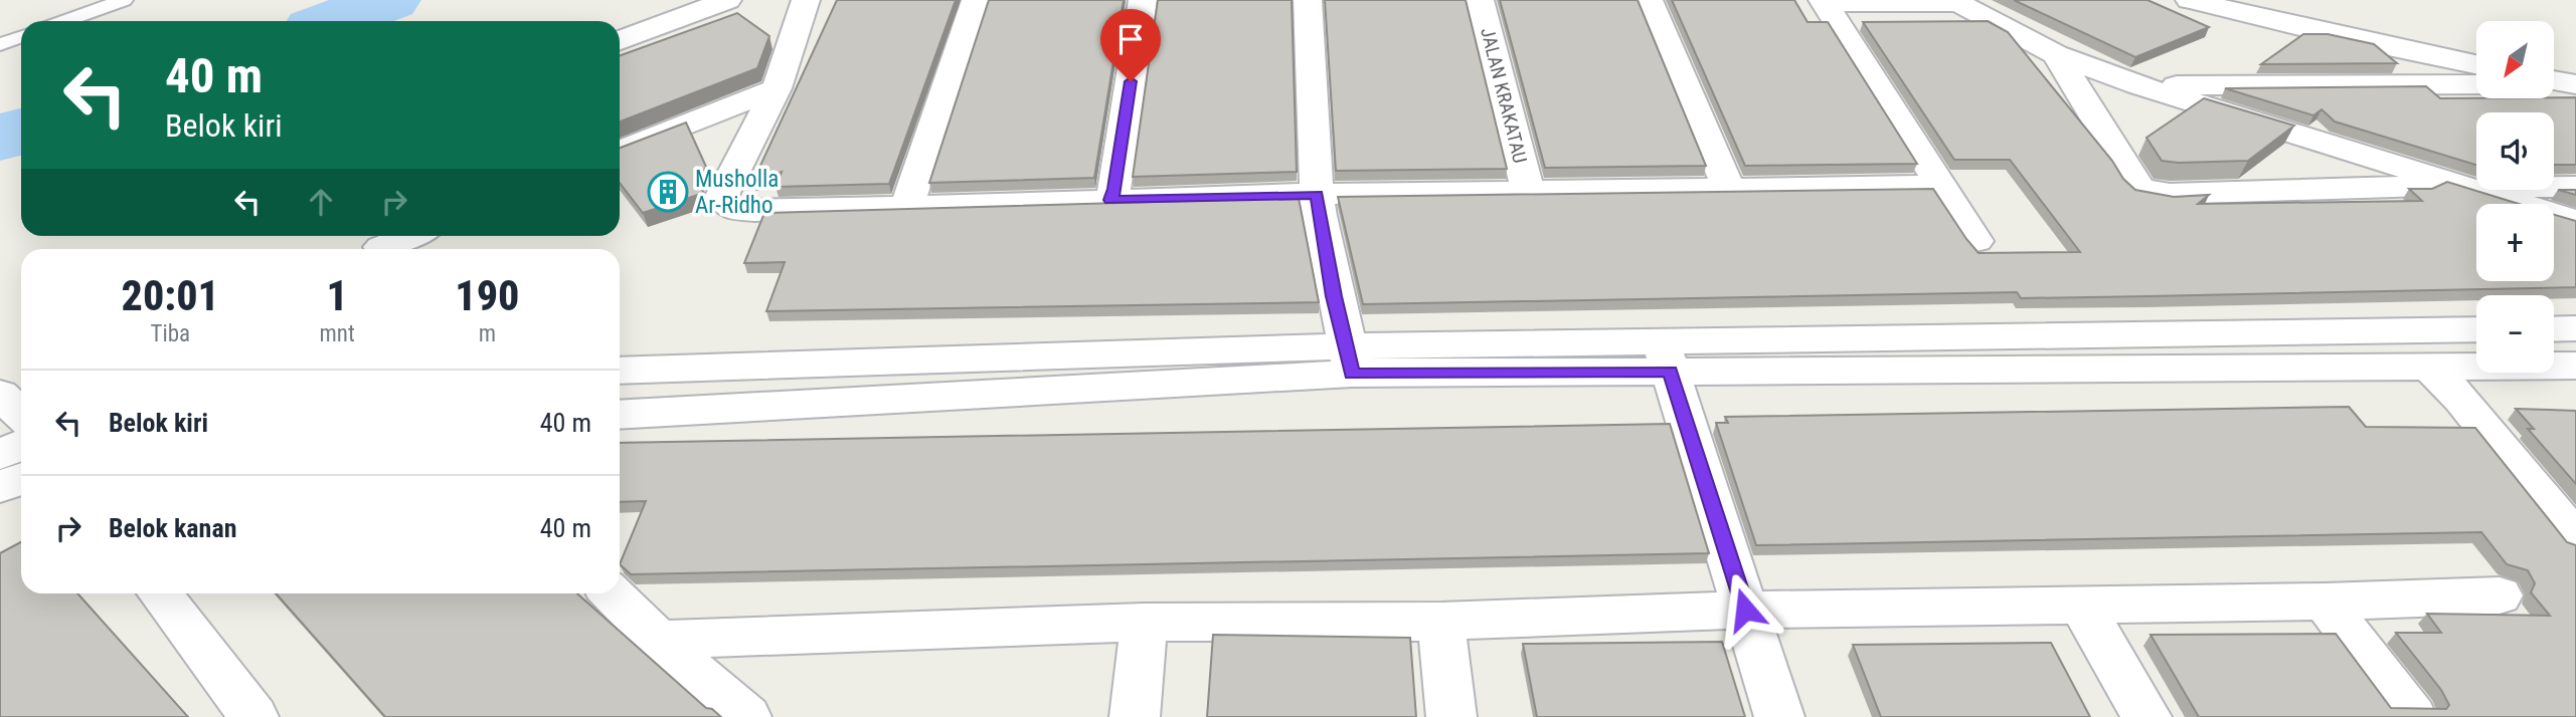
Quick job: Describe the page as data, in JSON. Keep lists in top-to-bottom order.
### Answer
{
  "streets": {
    "street": ["JALAN KRAKATAU"]
  },
  "places": {
    "building": ["Musholla Ar-Ridho"]
  },
  "north": "bottom left",
  "page": {
    "map_buttons": ["+", "−"],
    "turn": ["40 m", "Belok kiri"],
    "eta": [
      "20:01",
      "Tiba",
      "1",
      "mnt",
      "190",
      "m"
    ],
    "list": [
      {
        "name": "Belok kiri",
        "value": "40 m"
      },
      {
        "name": "Belok kanan",
        "value": "40 m"
      }
    ]
  }
}
